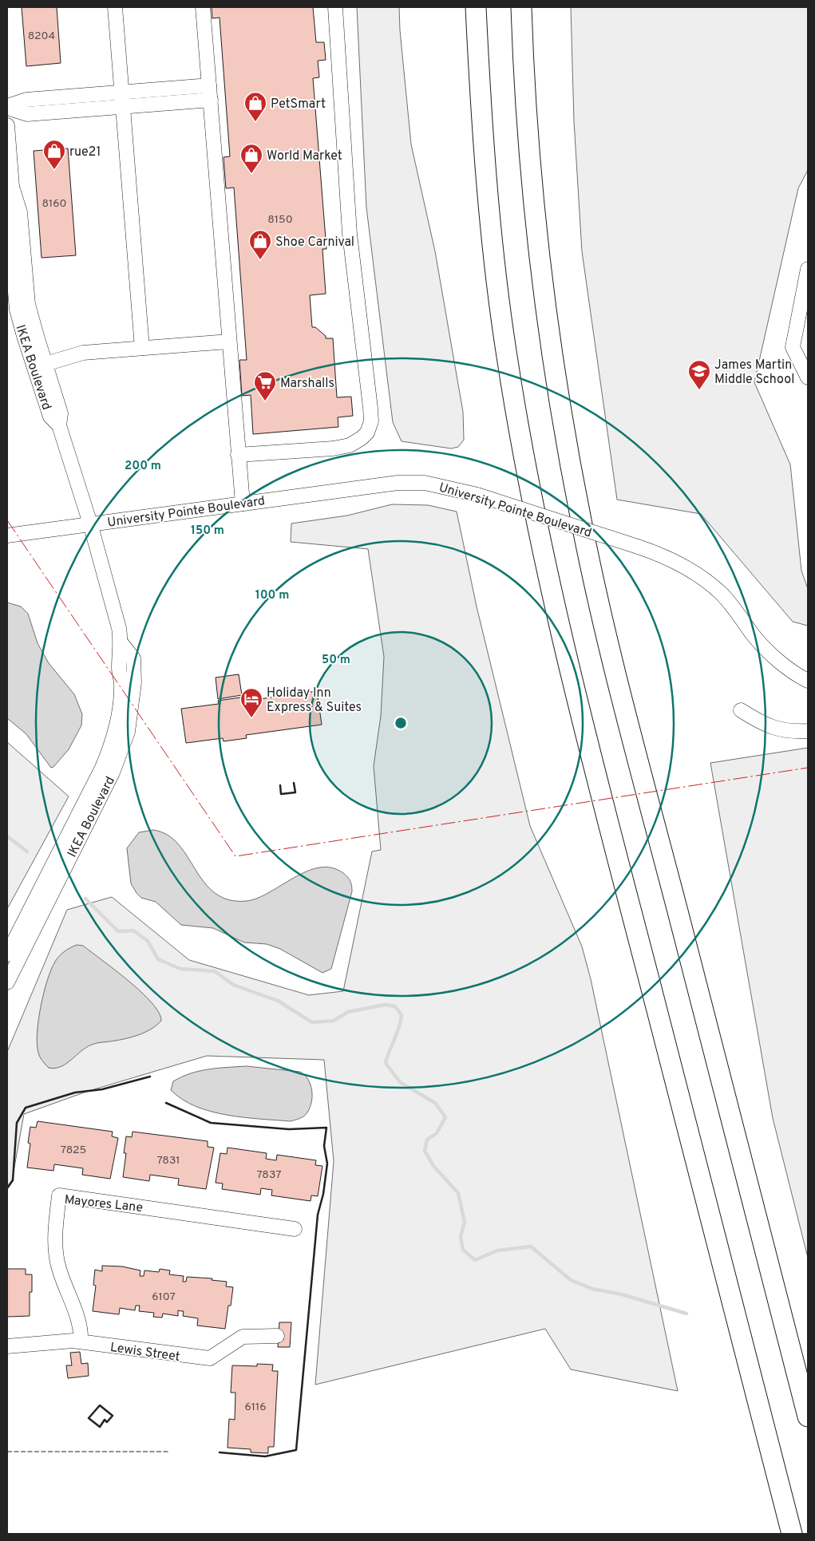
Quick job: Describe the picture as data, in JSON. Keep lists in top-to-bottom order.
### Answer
{
  "streets": {
    "street": [
      "IKEA Boulevard",
      "University Pointe Boulevard",
      "Mayores Lane",
      "Lewis Street"
    ]
  },
  "crossings": [
    ["IKEA Boulevard", "University Pointe Boulevard"],
    ["Mayores Lane", "Lewis Street"]
  ],
  "places": {
    "shop": [
      "PetSmart",
      "rue21",
      "World Market",
      "Shoe Carnival"
    ],
    "school or university": ["James Martin Middle School"],
    "supermarket": ["Marshalls"],
    "hotel": ["Holiday Inn Express & Suites"]
  },
  "house_numbers": [
    "8204",
    "8160",
    "8150",
    "7825",
    "7831",
    "7837",
    "6107",
    "6116"
  ],
  "rings": [
    "200 m",
    "150 m",
    "100 m",
    "50 m"
  ]
}
